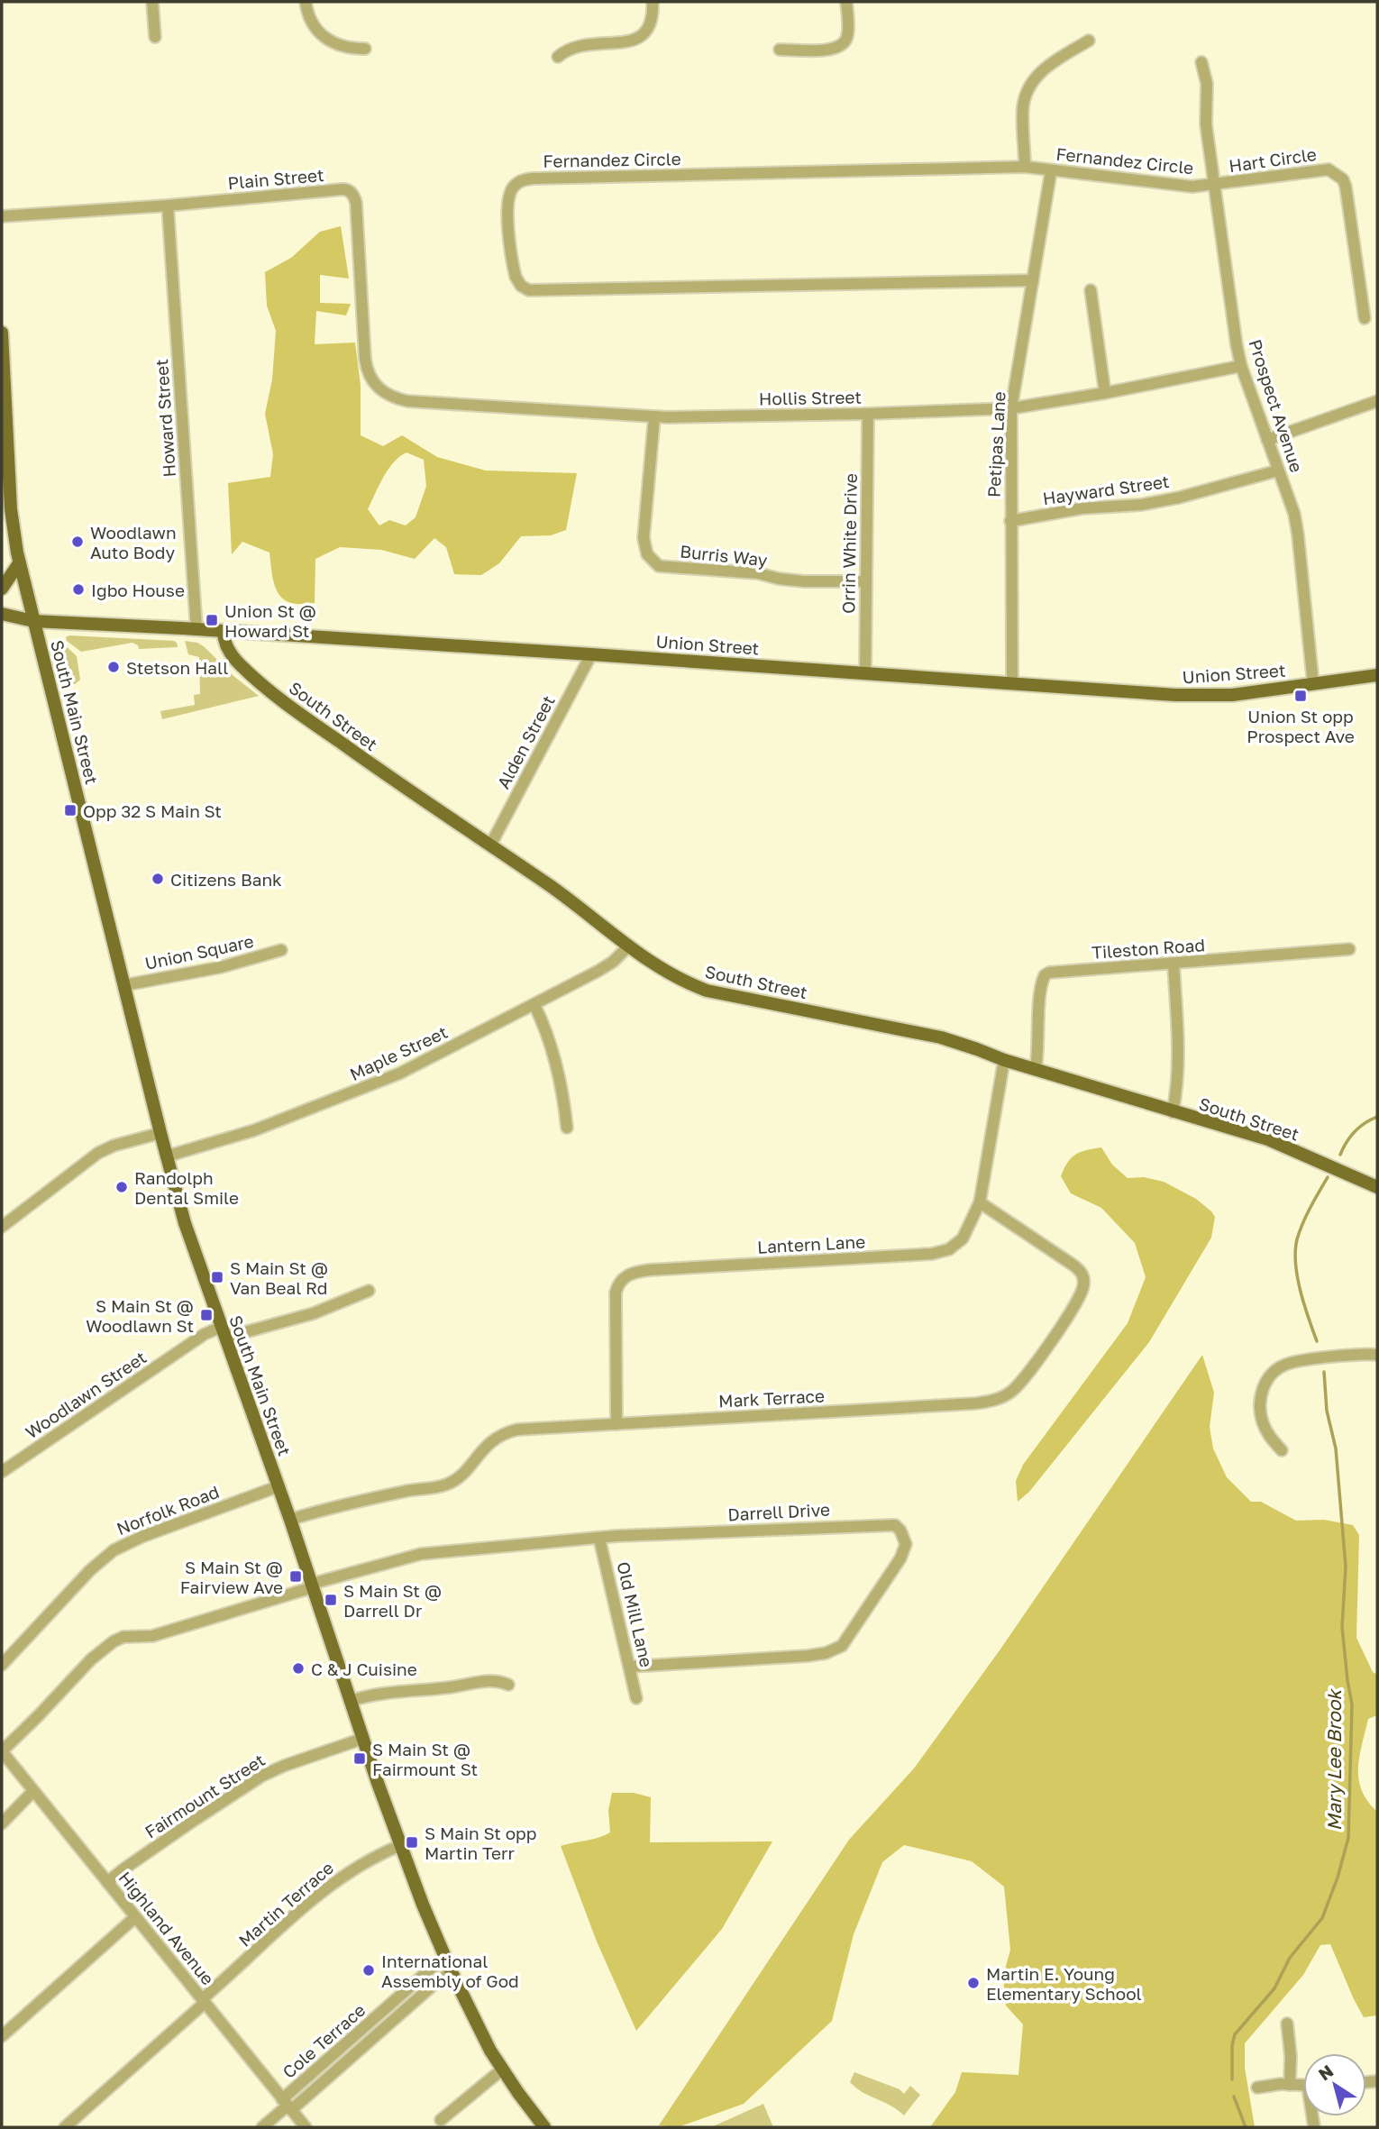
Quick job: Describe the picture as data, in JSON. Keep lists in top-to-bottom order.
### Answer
{
  "streets": {
    "main road": ["Union Street", "South Main Street", "South Street"],
    "street": [
      "Fernandez Circle",
      "Hart Circle",
      "Plain Street",
      "Hollis Street",
      "Prospect Avenue",
      "Howard Street",
      "Petipas Lane",
      "Hayward Street",
      "Orrin White Drive",
      "Burris Way",
      "Alden Street",
      "Tileston Road",
      "Union Square",
      "Maple Street",
      "Lantern Lane",
      "Woodlawn Street",
      "Mark Terrace",
      "Norfolk Road",
      "Darrell Drive",
      "Old Mill Lane",
      "Fairmount Street",
      "Martin Terrace",
      "Highland Avenue",
      "Cole Terrace"
    ]
  },
  "crossings": [
    ["Fernandez Circle", "Hart Circle"],
    ["Fernandez Circle", "Prospect Avenue"],
    ["Fernandez Circle", "Petipas Lane"],
    ["Hart Circle", "Prospect Avenue"],
    ["Plain Street", "Hollis Street"],
    ["Plain Street", "Howard Street"],
    ["Hollis Street", "Prospect Avenue"],
    ["Hollis Street", "Petipas Lane"],
    ["Hollis Street", "Orrin White Drive"],
    ["Hollis Street", "Burris Way"],
    ["Prospect Avenue", "Hayward Street"],
    ["Prospect Avenue", "Union Street"],
    ["Howard Street", "Union Street"],
    ["Petipas Lane", "Hayward Street"],
    ["Petipas Lane", "Union Street"],
    ["Orrin White Drive", "Burris Way"],
    ["Orrin White Drive", "Union Street"],
    ["Union Street", "South Main Street"],
    ["Union Street", "South Street"],
    ["Union Street", "Alden Street"],
    ["South Main Street", "Union Square"],
    ["South Main Street", "Maple Street"],
    ["South Main Street", "Woodlawn Street"],
    ["South Main Street", "Mark Terrace"],
    ["South Main Street", "Norfolk Road"],
    ["South Main Street", "Darrell Drive"],
    ["South Main Street", "Fairmount Street"],
    ["South Main Street", "Martin Terrace"],
    ["South Main Street", "Cole Terrace"],
    ["South Street", "Alden Street"],
    ["South Street", "Tileston Road"],
    ["South Street", "Maple Street"],
    ["South Street", "Lantern Lane"],
    ["Lantern Lane", "Mark Terrace"],
    ["Darrell Drive", "Old Mill Lane"],
    ["Darrell Drive", "Highland Avenue"],
    ["Fairmount Street", "Highland Avenue"],
    ["Martin Terrace", "Highland Avenue"],
    ["Highland Avenue", "Cole Terrace"]
  ],
  "water": ["Mary Lee Brook"],
  "places": {
    "other": [
      "Woodlawn Auto Body",
      "Igbo House",
      "Stetson Hall",
      "Citizens Bank",
      "Randolph Dental Smile",
      "C & J Cuisine",
      "International Assembly of God",
      "Martin E. Young Elementary School"
    ],
    "transit": [
      "Union St @ Howard St",
      "Union St opp Prospect Ave",
      "Opp 32 S Main St",
      "S Main St @ Van Beal Rd",
      "S Main St @ Woodlawn St",
      "S Main St @ Fairview Ave",
      "S Main St @ Darrell Dr",
      "S Main St @ Fairmount St",
      "S Main St opp Martin Terr"
    ]
  },
  "north": "top left"
}
